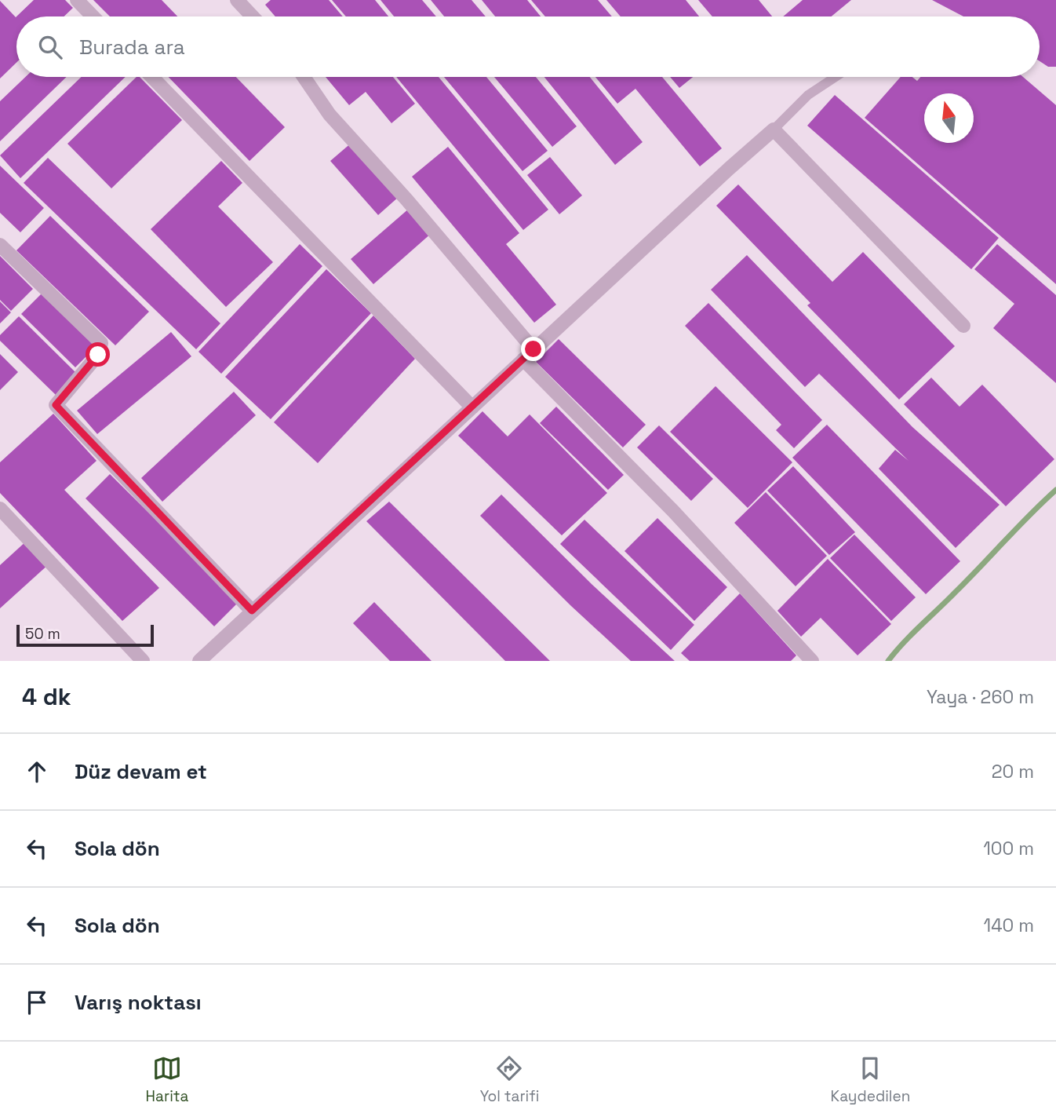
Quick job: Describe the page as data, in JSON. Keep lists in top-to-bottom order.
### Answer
{
  "scale_bar": "50 m",
  "north": "top",
  "page": {
    "search": "Burada ara",
    "scale": "50 m",
    "heading": ["4 dk", "Yaya · 260 m"],
    "list": [
      ["Düz devam et", "20 m"],
      ["Sola dön", "100 m"],
      ["Sola dön", "140 m"],
      "Varış noktası"
    ],
    "nav": ["Harita", "Yol tarifi", "Kaydedilen"]
  }
}
